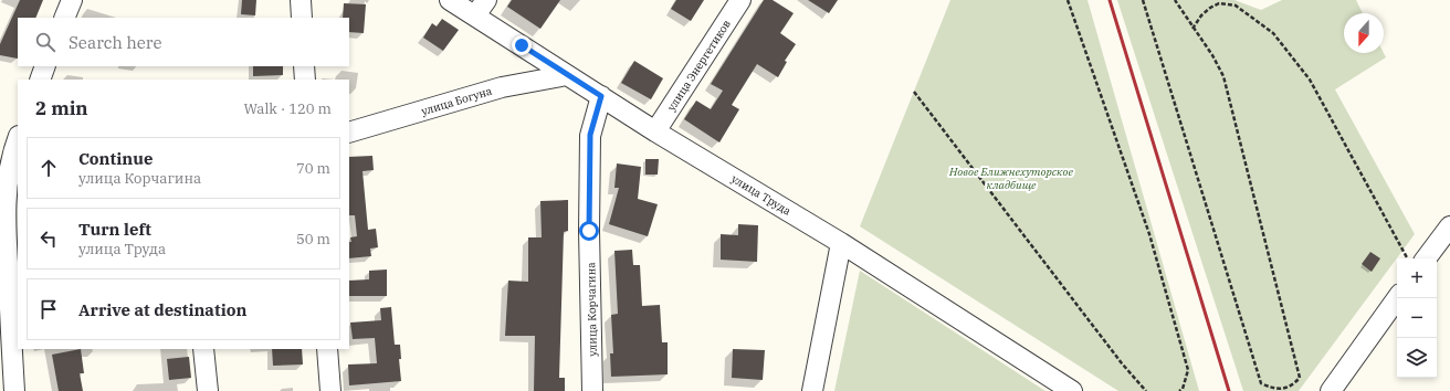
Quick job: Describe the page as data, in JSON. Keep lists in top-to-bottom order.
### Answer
{
  "streets": {
    "street": [
      "улица Энергетиков",
      "улица Богуна",
      "улица Труда",
      "улица Корчагина"
    ]
  },
  "crossings": [
    ["улица Энергетиков", "улица Труда"],
    ["улица Богуна", "улица Труда"],
    ["улица Труда", "улица Корчагина"]
  ],
  "parks": ["Новое Ближнехуторское кладбище"],
  "north": "bottom",
  "page": {
    "search": "Search here",
    "heading": ["2 min", "Walk · 120 m"],
    "list": [
      ["Continue", "улица Корчагина", "70 m"],
      ["Turn left", "улица Труда", "50 m"],
      "Arrive at destination"
    ],
    "map_buttons": ["+", "−"]
  }
}
